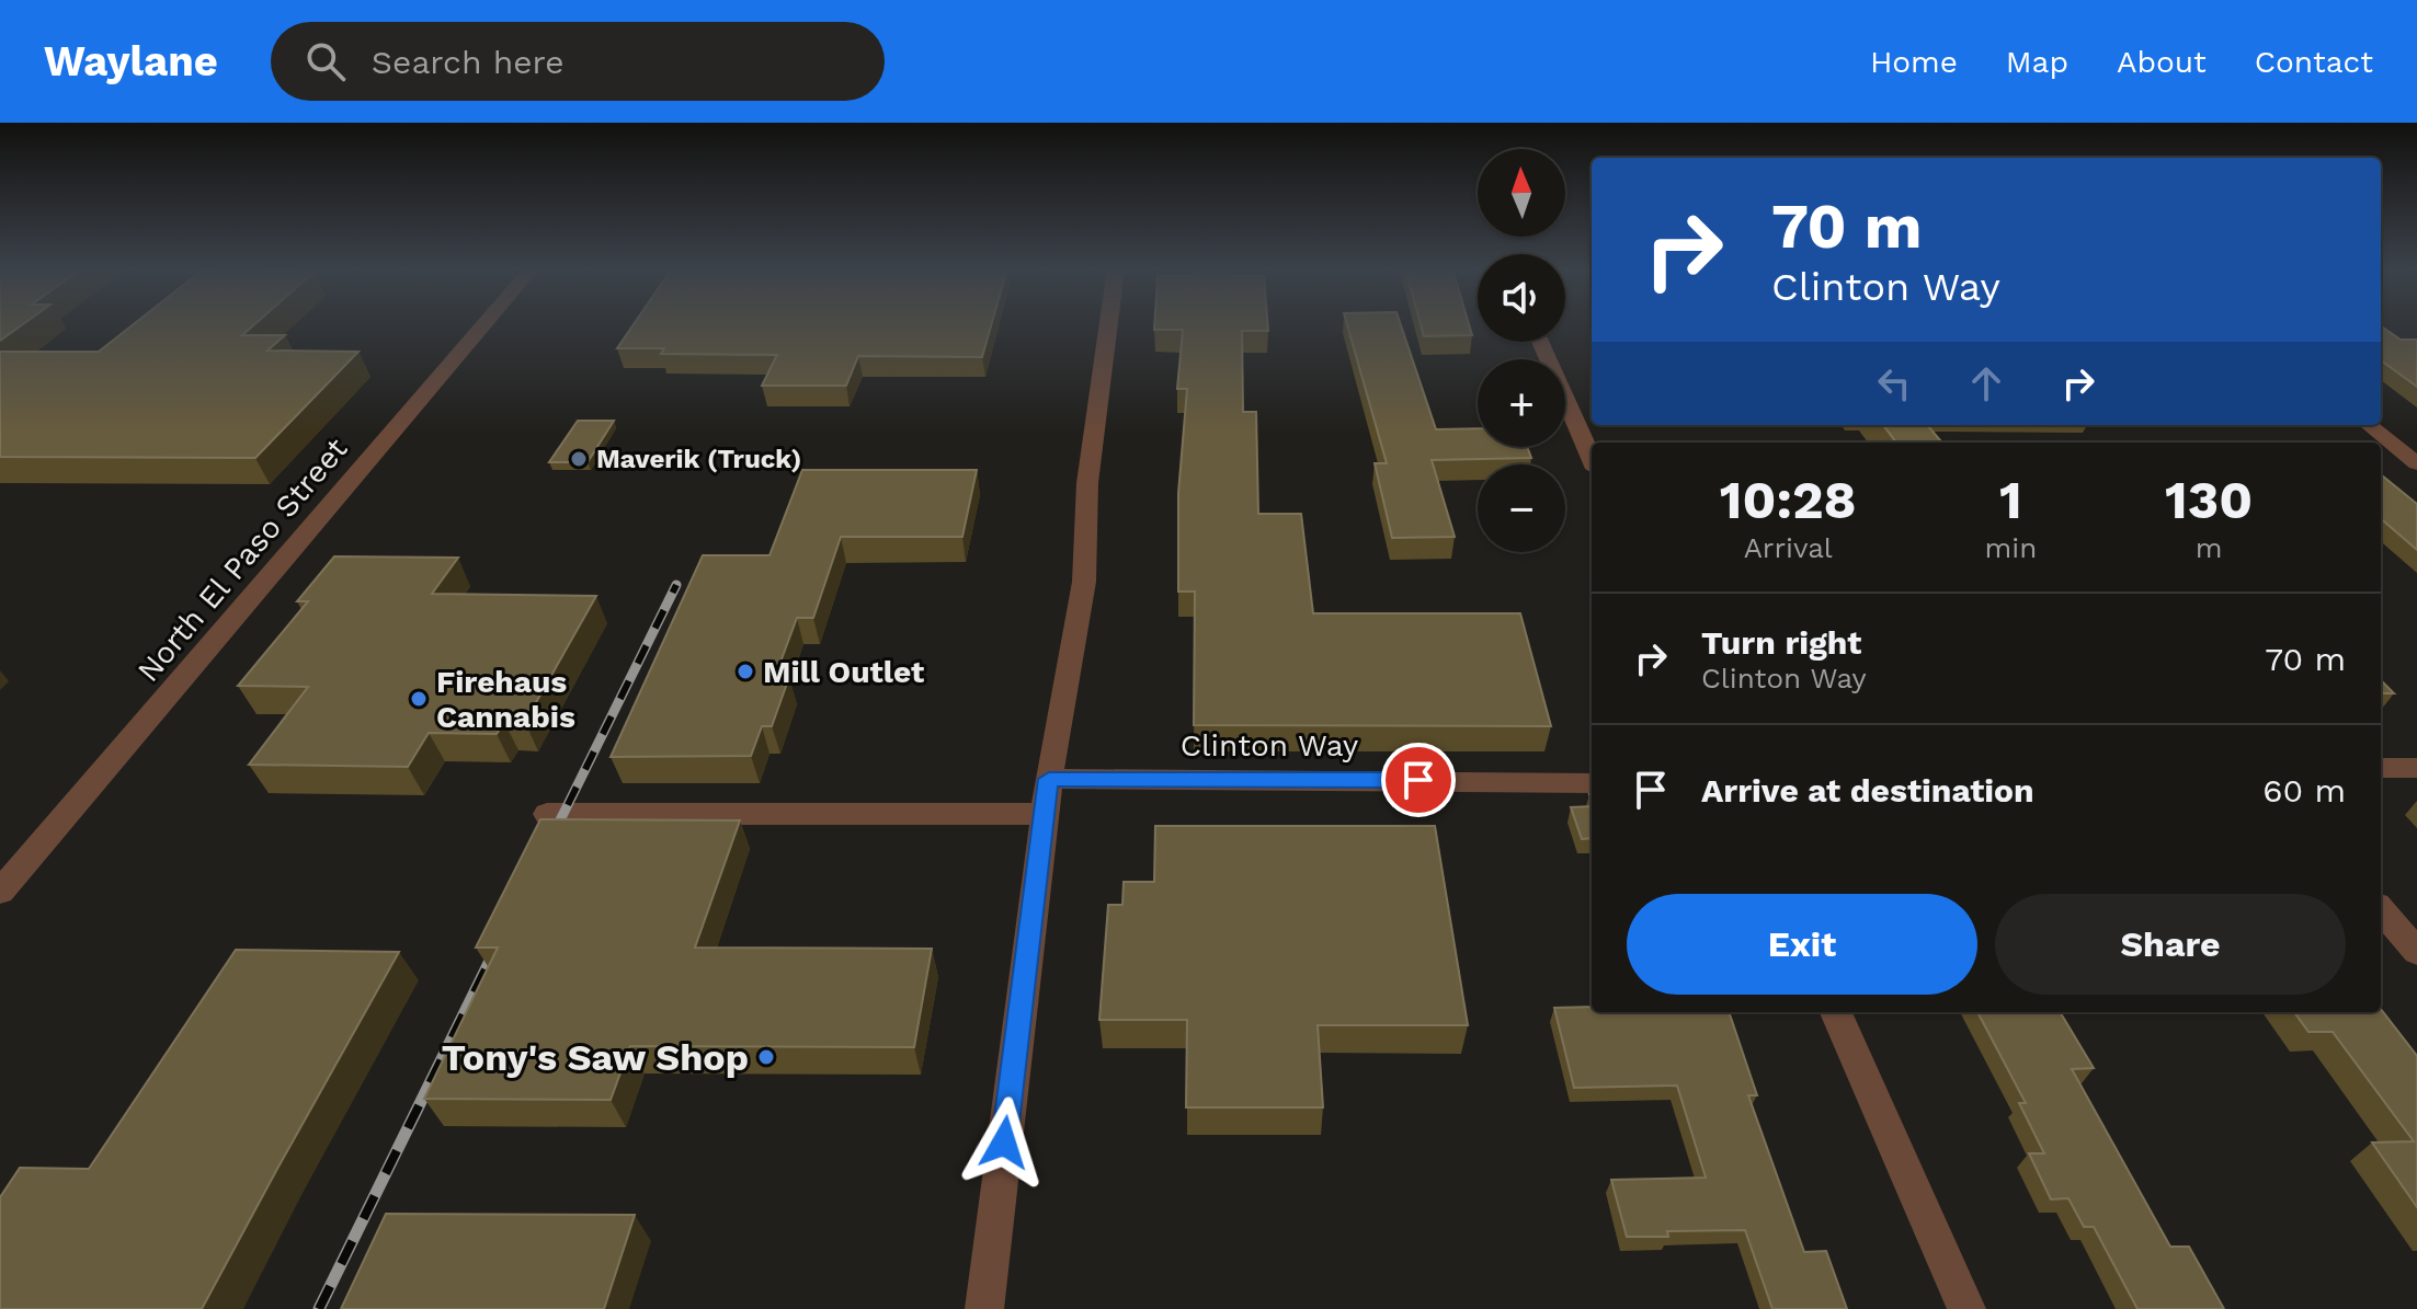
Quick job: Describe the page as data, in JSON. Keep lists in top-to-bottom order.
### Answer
{
  "streets": {
    "street": ["North El Paso Street", "Clinton Way"]
  },
  "places": [
    "Maverik (Truck)",
    "Mill Outlet",
    "Firehaus Cannabis",
    "Tony's Saw Shop"
  ],
  "north": "top",
  "page": {
    "header": "Waylane",
    "search": "Search here",
    "nav": [
      "Home",
      "Map",
      "About",
      "Contact"
    ],
    "map_buttons": ["+", "−"],
    "turn": ["70 m", "Clinton Way"],
    "eta": [
      "10:28",
      "Arrival",
      "1",
      "min",
      "130",
      "m"
    ],
    "list": [
      {
        "name": "Turn right",
        "note": "Clinton Way",
        "value": "70 m"
      },
      {
        "name": "Arrive at destination",
        "value": "60 m"
      }
    ],
    "buttons": ["Exit", "Share"]
  }
}
